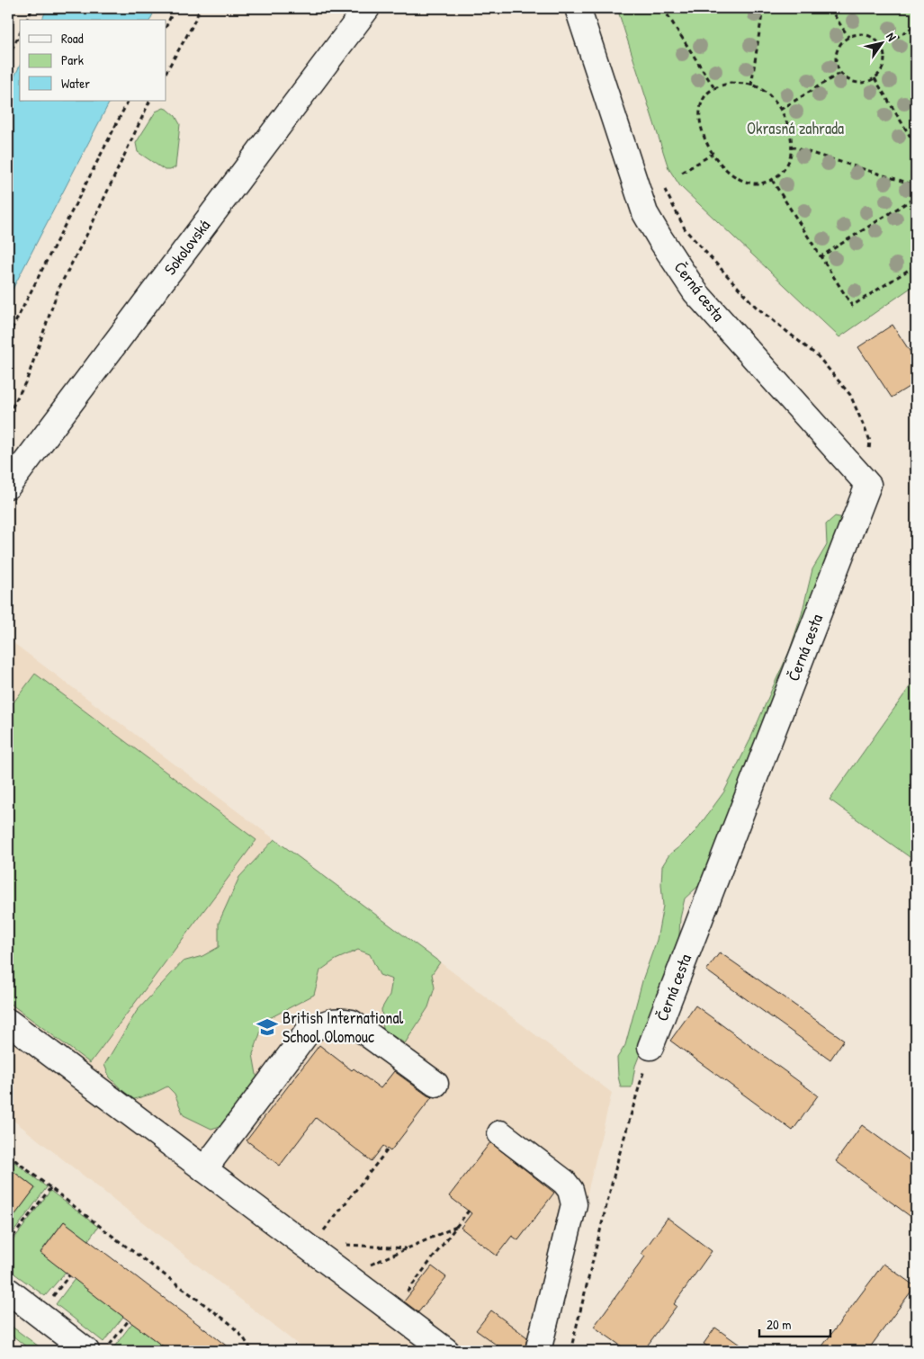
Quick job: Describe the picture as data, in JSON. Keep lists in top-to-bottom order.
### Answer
{
  "streets": {
    "street": ["Sokolovská", "Černá cesta"]
  },
  "parks": ["Okrasná zahrada"],
  "places": {
    "school or university": ["British International School Olomouc"]
  },
  "legend": ["Road", "Park", "Water"],
  "scale_bar": "20 m",
  "north": "top right"
}
